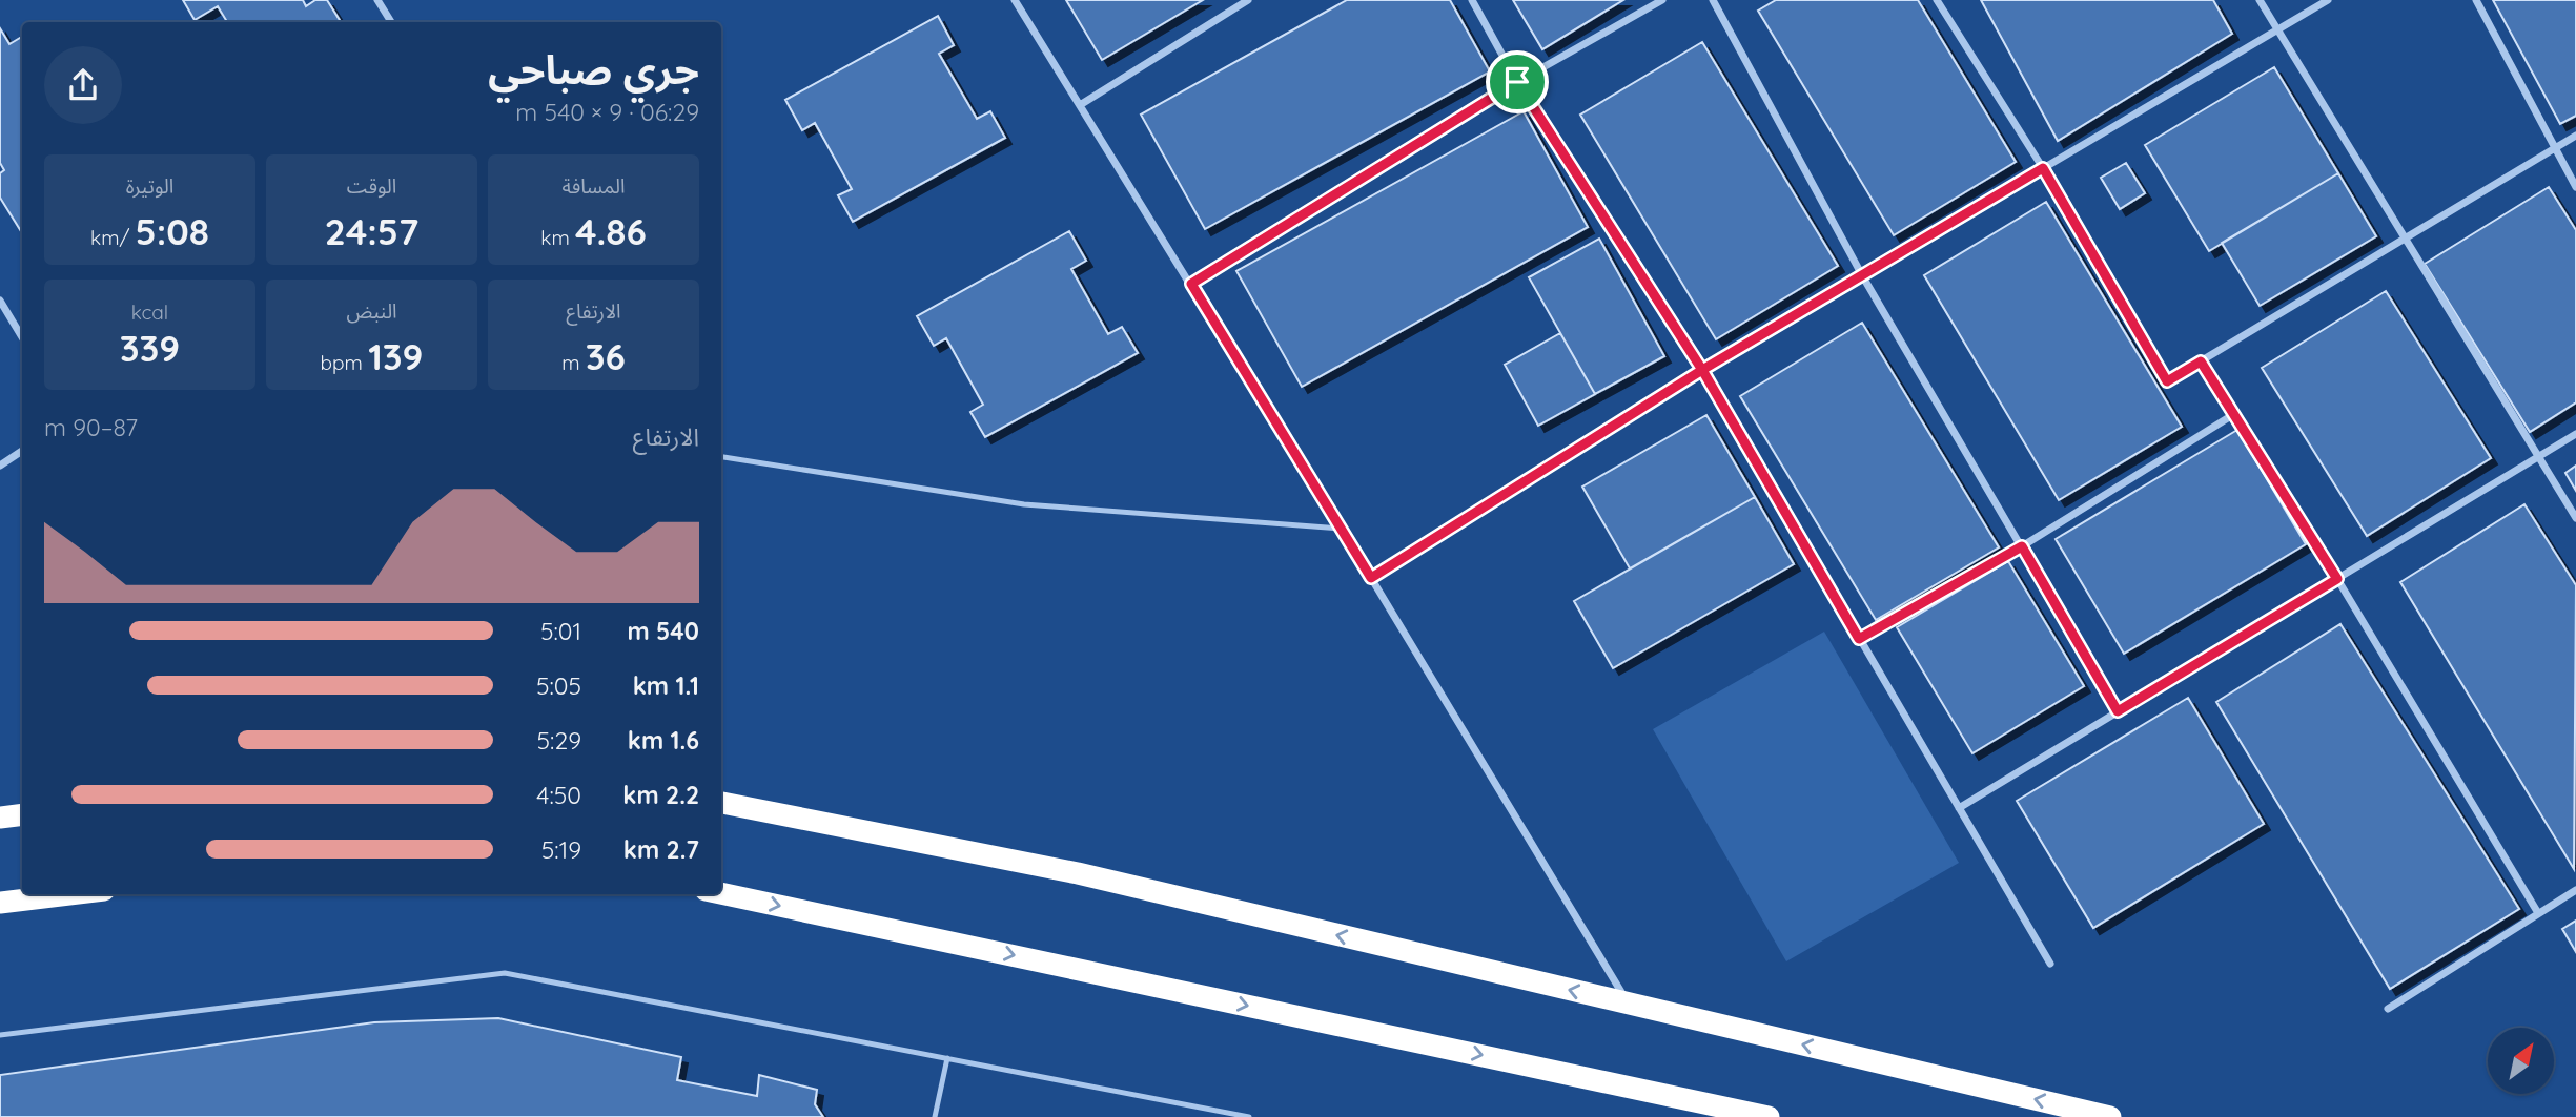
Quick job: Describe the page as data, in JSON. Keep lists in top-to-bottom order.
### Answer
{
  "north": "top right",
  "page": {
    "heading": ["جري صباحي", "06:29 · 9 × 540 m"],
    "stats": [
      ["المسافة", "4.86 km"],
      ["الوقت", "24:57"],
      ["الوتيرة", "5:08 /km"],
      ["الارتفاع", "36 m"],
      ["النبض", "139 bpm"],
      ["kcal", "339"]
    ],
    "chart": ["الارتفاع", "87–90 m"],
    "list": [
      {
        "name": "540 m",
        "note": "5:01"
      },
      {
        "name": "1.1 km",
        "note": "5:05"
      },
      {
        "name": "1.6 km",
        "note": "5:29"
      },
      {
        "name": "2.2 km",
        "note": "4:50"
      },
      {
        "name": "2.7 km",
        "note": "5:19"
      }
    ]
  }
}
